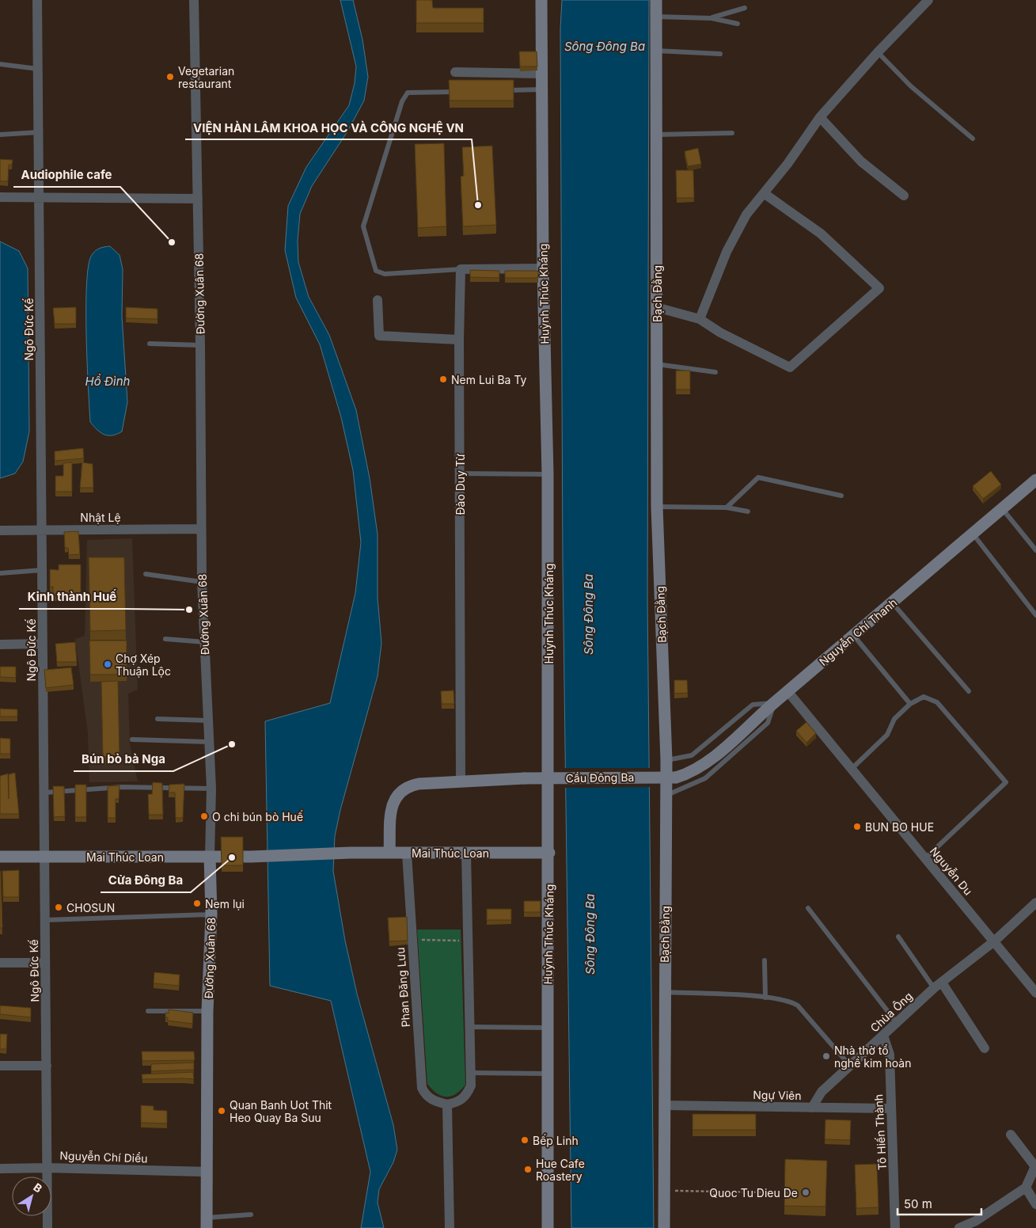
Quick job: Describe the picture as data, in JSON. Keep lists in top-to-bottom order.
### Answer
{
  "streets": {
    "street": [
      "Đường Xuân 68",
      "Huỳnh Thúc Kháng",
      "Bạch Đằng",
      "Ngô Đức Kế",
      "Đào Duy Từ",
      "Nhật Lệ",
      "Nguyễn Chí Thanh",
      "Cầu Đông Ba",
      "Mai Thúc Loan",
      "Nguyễn Du",
      "Phan Đăng Lưu",
      "Chùa Ông",
      "Ngự Viên",
      "Tô Hiến Thành",
      "Nguyễn Chí Diểu"
    ]
  },
  "crossings": [
    ["Đường Xuân 68", "Nhật Lệ"],
    ["Đường Xuân 68", "Mai Thúc Loan"],
    ["Đường Xuân 68", "Nguyễn Chí Diểu"],
    ["Huỳnh Thúc Kháng", "Mai Thúc Loan"],
    ["Bạch Đằng", "Ngự Viên"],
    ["Ngô Đức Kế", "Nhật Lệ"],
    ["Ngô Đức Kế", "Mai Thúc Loan"],
    ["Ngô Đức Kế", "Nguyễn Chí Diểu"],
    ["Đào Duy Từ", "Cầu Đông Ba"],
    ["Nguyễn Chí Thanh", "Cầu Đông Ba"],
    ["Nguyễn Chí Thanh", "Nguyễn Du"],
    ["Mai Thúc Loan", "Phan Đăng Lưu"],
    ["Nguyễn Du", "Chùa Ông"],
    ["Chùa Ông", "Ngự Viên"],
    ["Chùa Ông", "Tô Hiến Thành"],
    ["Ngự Viên", "Tô Hiến Thành"]
  ],
  "water": ["Sông Đông Ba", "Hồ Đình"],
  "places": [
    "Vegetarian restaurant",
    "VIỆN HÀN LÂM KHOA HỌC VÀ CÔNG NGHỆ VN",
    "Audiophile cafe",
    "Nem Lui Ba Ty",
    "Kinh thành Huế",
    "Chợ Xép Thuận Lộc",
    "Bún bò bà Nga",
    "O chi bún bò Huế",
    "BUN BO HUE",
    "Cửa Đông Ba",
    "Nem lụi",
    "CHOSUN",
    "Nhà thờ tổ nghề kim hoàn",
    "Quan Banh Uot Thit Heo Quay Ba Suu",
    "Bếp Linh",
    "Hue Cafe Roastery",
    "Quoc Tu Dieu De"
  ],
  "scale_bar": "50 m",
  "north": "top right"
}
